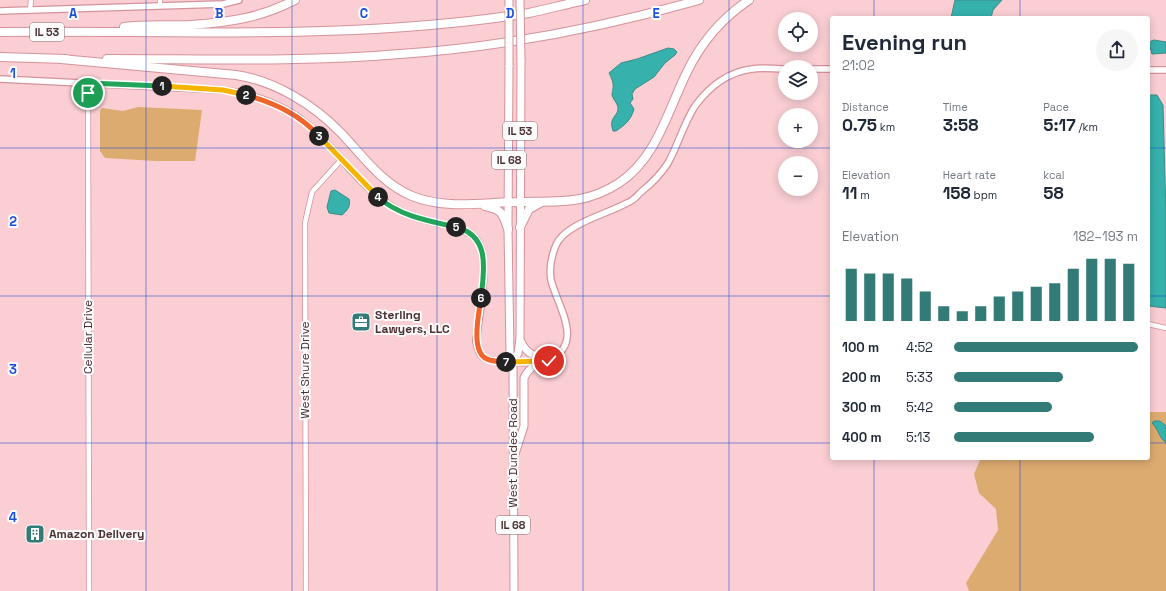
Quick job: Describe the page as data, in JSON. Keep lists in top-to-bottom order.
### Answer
{
  "streets": {
    "highway": ["IL 53"],
    "main road": ["IL 68", "West Dundee Road"],
    "street": ["Cellular Drive", "West Shure Drive"]
  },
  "crossings": [
    ["IL 53", "IL 68"],
    ["IL 53", "West Dundee Road"],
    ["IL 68", "West Dundee Road"]
  ],
  "places": {
    "office": ["Sterling Lawyers, LLC"],
    "building": ["Amazon Delivery"]
  },
  "page": {
    "map_buttons": ["+", "−"],
    "heading": ["Evening run", "21:02"],
    "pins": [
      "1",
      "2",
      "3",
      "4",
      "5",
      "6",
      "7"
    ],
    "stats": [
      ["Distance", "0.75 km"],
      ["Time", "3:58"],
      ["Pace", "5:17 /km"],
      ["Elevation", "11 m"],
      ["Heart rate", "158 bpm"],
      ["kcal", "58"]
    ],
    "chart": ["Elevation", "182–193 m"],
    "list": [
      {
        "name": "100 m",
        "note": "4:52"
      },
      {
        "name": "200 m",
        "note": "5:33"
      },
      {
        "name": "300 m",
        "note": "5:42"
      },
      {
        "name": "400 m",
        "note": "5:13"
      }
    ]
  },
  "grid": {
    "columns": [
      "A",
      "B",
      "C",
      "D",
      "E"
    ],
    "rows": [
      "1",
      "2",
      "3",
      "4"
    ]
  }
}
